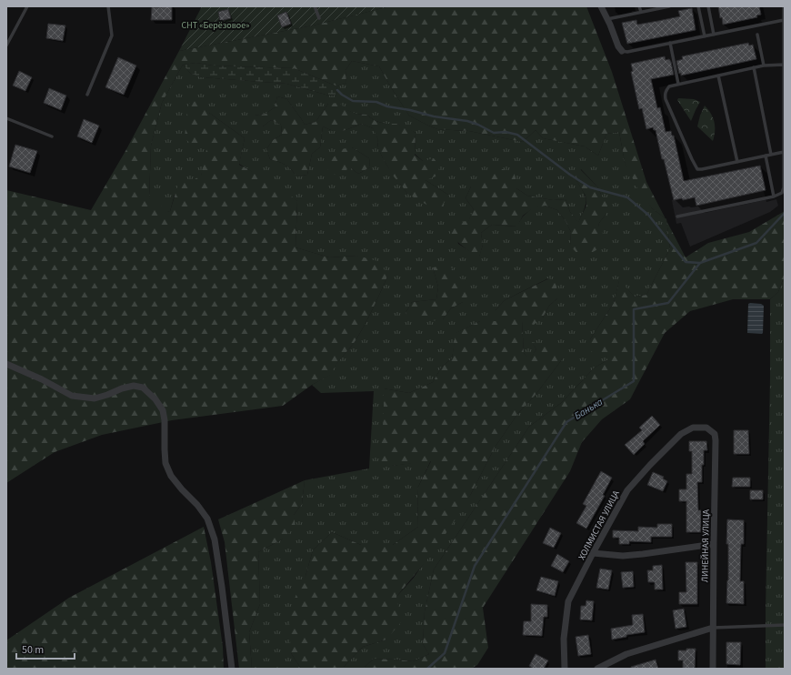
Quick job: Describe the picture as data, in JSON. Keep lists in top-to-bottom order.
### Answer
{
  "streets": {
    "street": ["ХОЛМИСТАЯ УЛИЦА", "ЛИНЕЙНАЯ УЛИЦА"]
  },
  "crossings": [
    ["ХОЛМИСТАЯ УЛИЦА", "ЛИНЕЙНАЯ УЛИЦА"]
  ],
  "water": ["Банька"],
  "parks": ["СНТ «Берёзовое»"],
  "scale_bar": "50 m"
}
